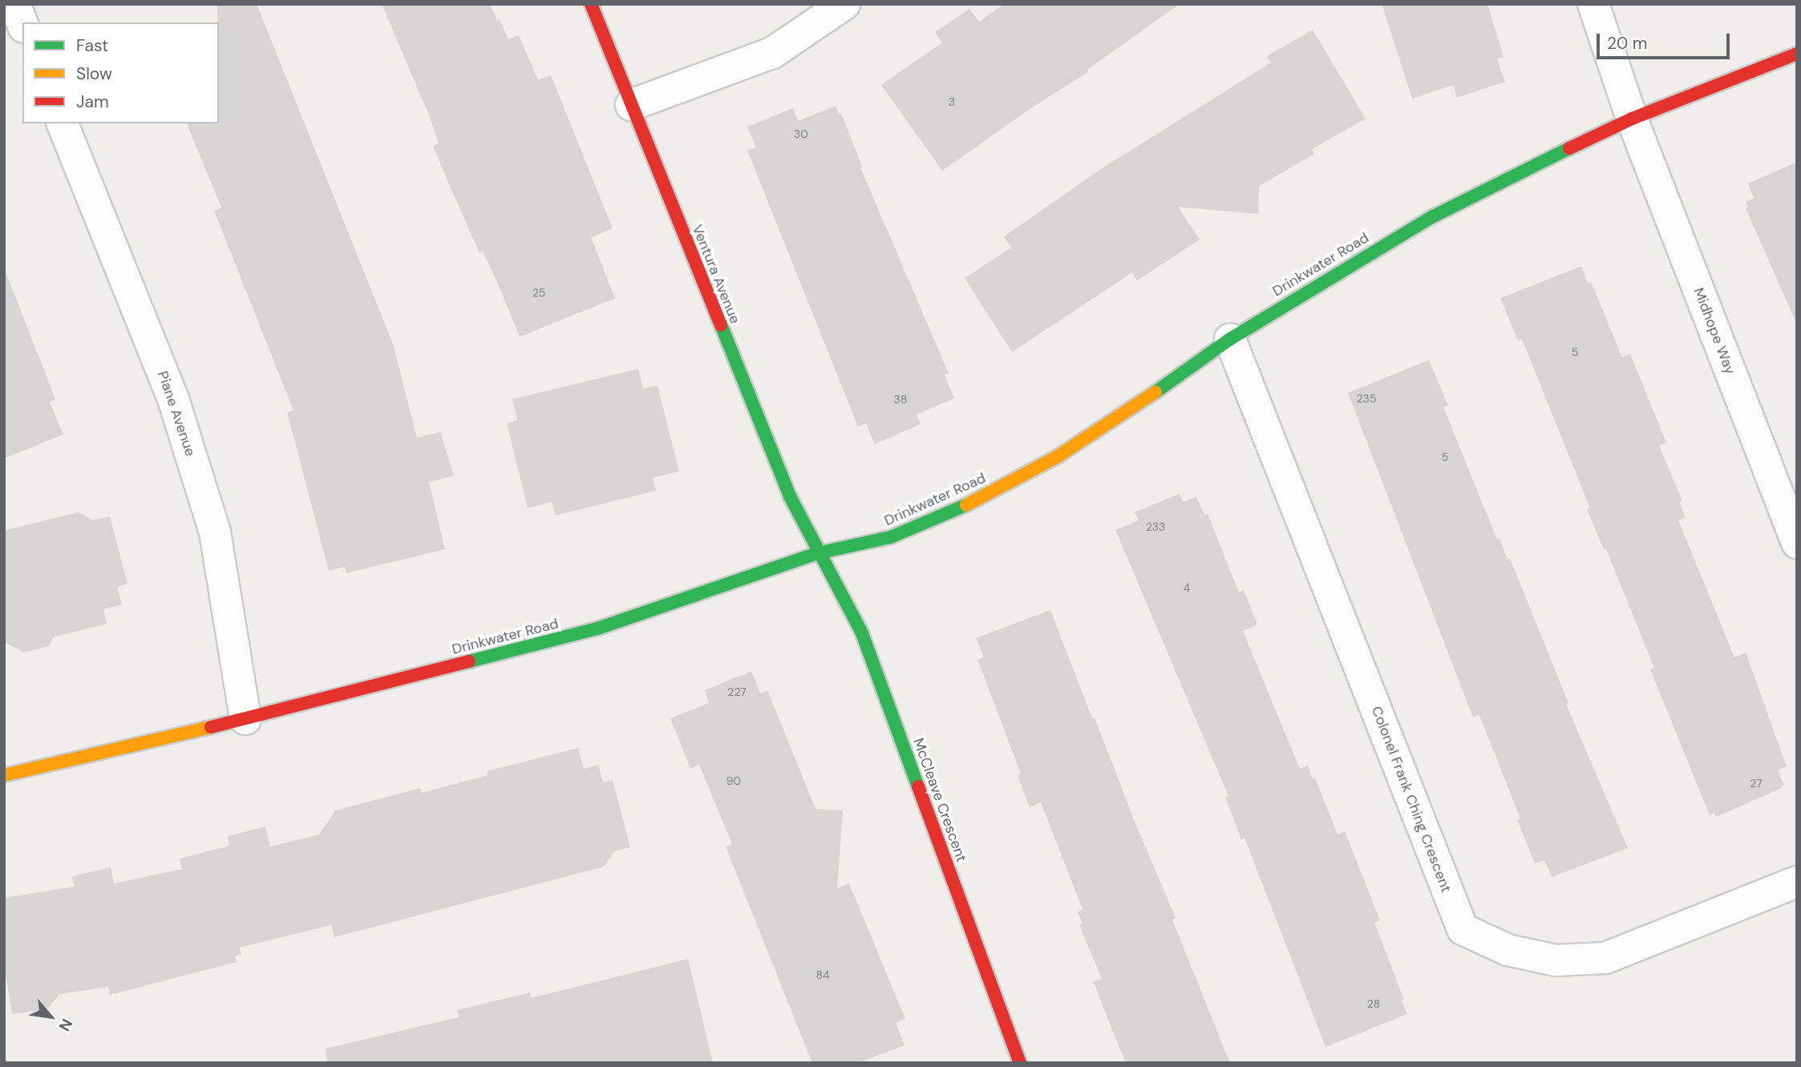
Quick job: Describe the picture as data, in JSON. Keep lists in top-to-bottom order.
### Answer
{
  "streets": {
    "street": [
      "Drinkwater Road",
      "Ventura Avenue",
      "Midhope Way",
      "Piane Avenue",
      "Colonel Frank Ching Crescent",
      "McCleave Crescent"
    ]
  },
  "crossings": [
    ["Drinkwater Road", "Ventura Avenue"],
    ["Drinkwater Road", "Midhope Way"],
    ["Drinkwater Road", "Piane Avenue"],
    ["Drinkwater Road", "Colonel Frank Ching Crescent"],
    ["Drinkwater Road", "McCleave Crescent"],
    ["Ventura Avenue", "McCleave Crescent"]
  ],
  "house_numbers": [
    "3",
    "30",
    "25",
    "5",
    "235",
    "38",
    "5",
    "233",
    "4",
    "227",
    "90",
    "27",
    "84",
    "28"
  ],
  "legend": ["Fast", "Slow", "Jam"],
  "scale_bar": "20 m",
  "north": "bottom right"
}
